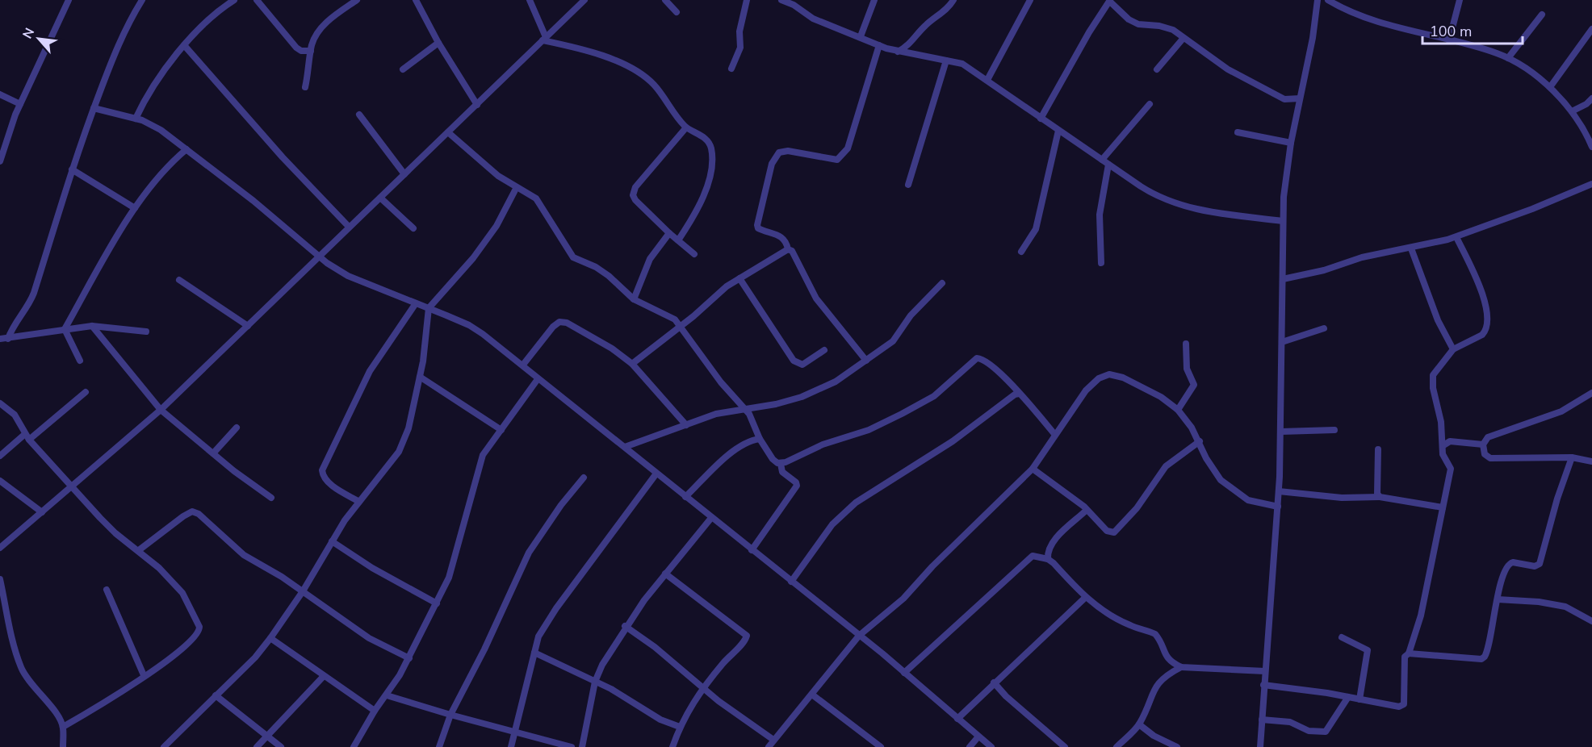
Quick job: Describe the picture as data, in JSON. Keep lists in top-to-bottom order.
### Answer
{
  "scale_bar": "100 m",
  "north": "top left"
}
